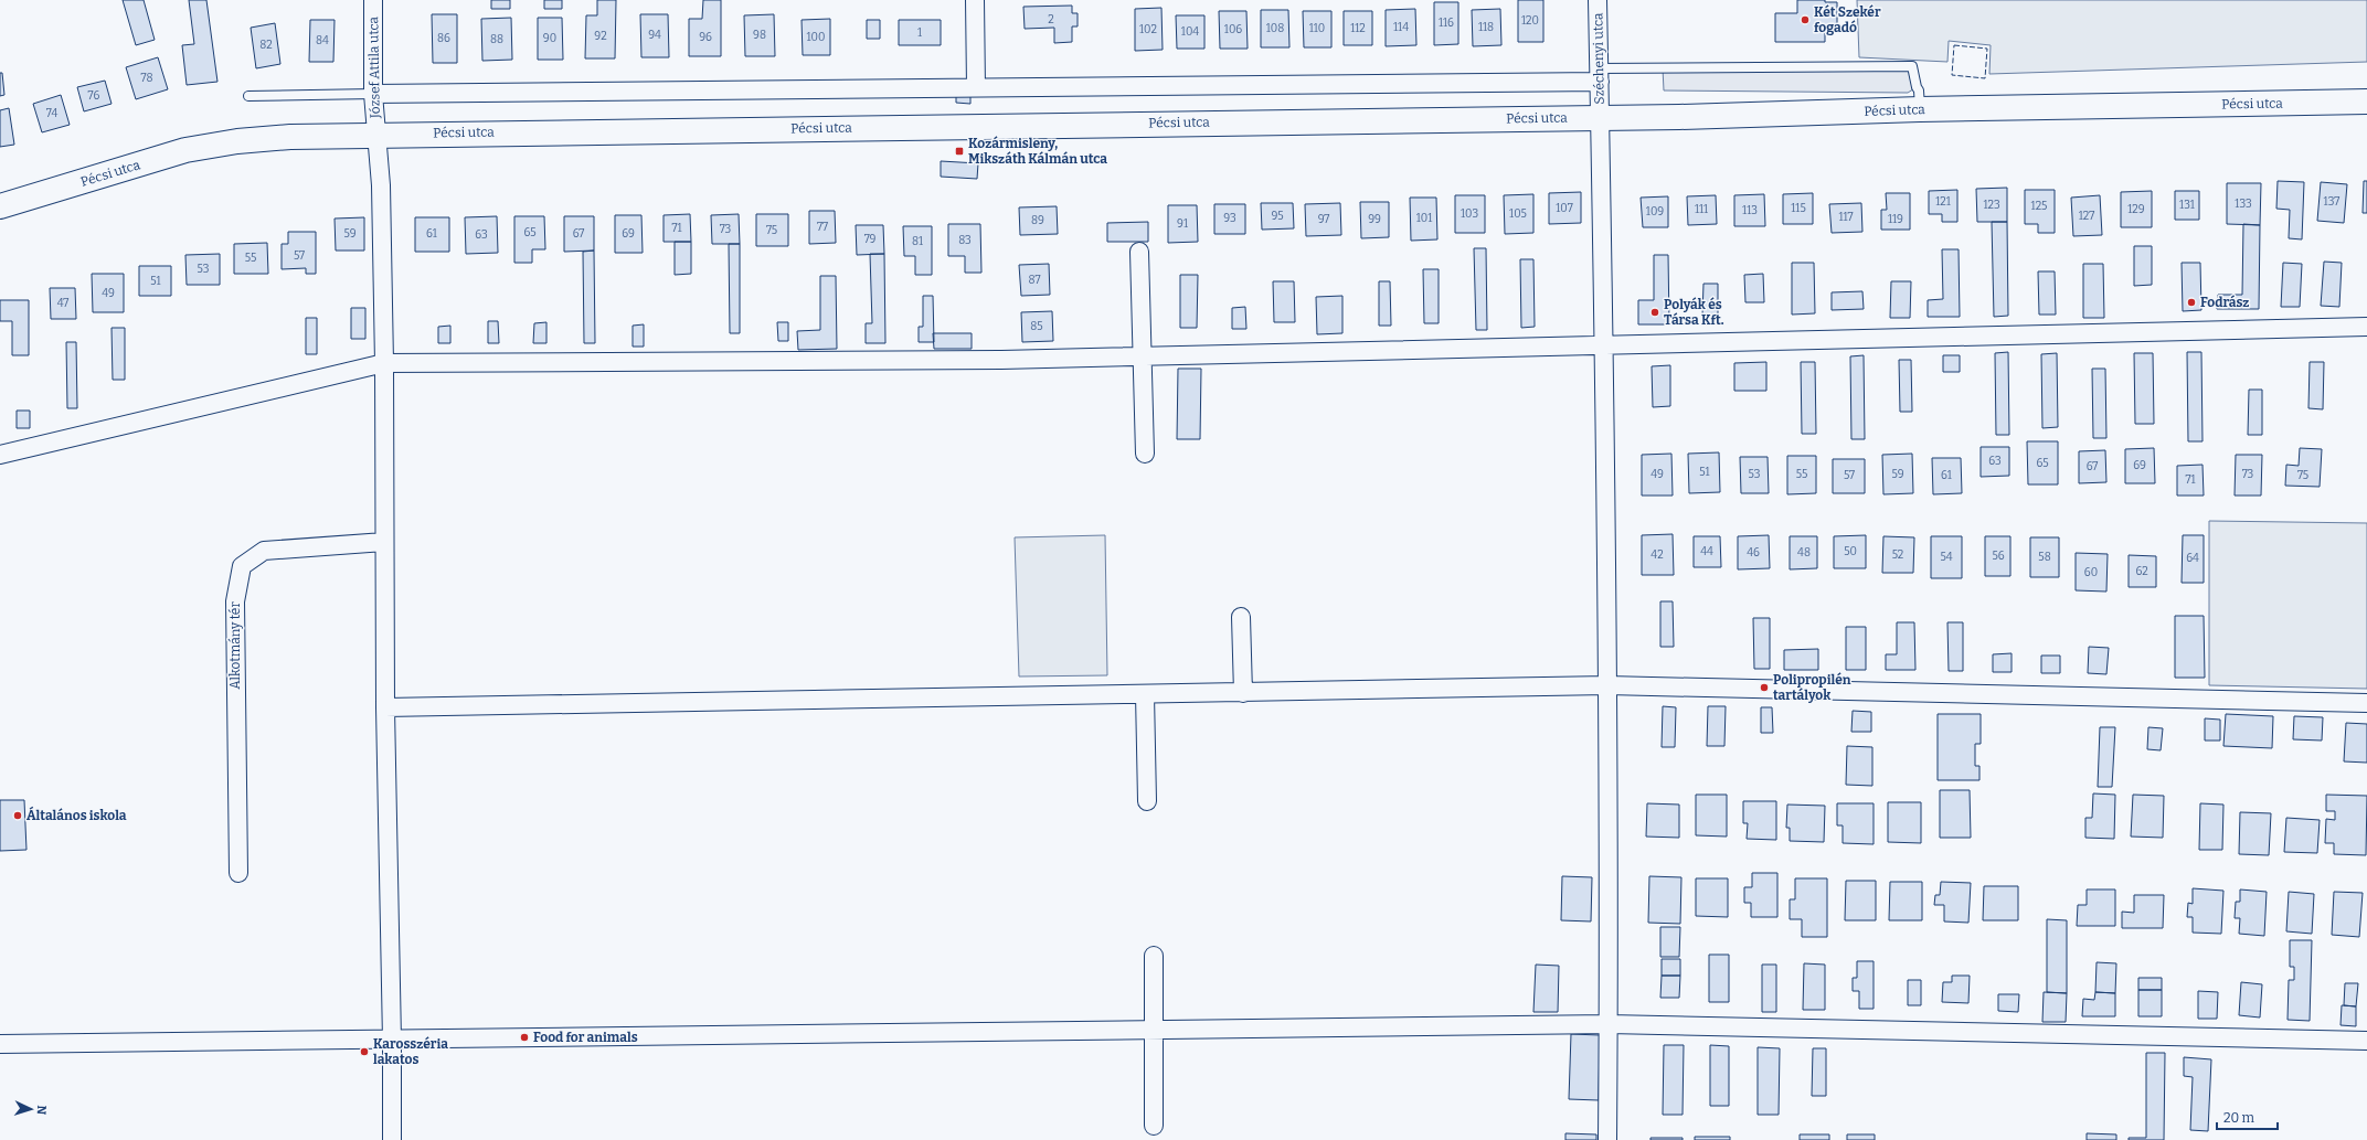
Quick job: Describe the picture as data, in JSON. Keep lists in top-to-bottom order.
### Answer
{
  "streets": {
    "main road": ["Pécsi utca"],
    "street": ["Széchenyi utca", "József Attila utca", "Alkotmány tér"]
  },
  "crossings": [
    ["Széchenyi utca", "Pécsi utca"],
    ["József Attila utca", "Pécsi utca"],
    ["József Attila utca", "Alkotmány tér"]
  ],
  "places": {
    "other": [
      "Két Szekér fogadó",
      "Fodrász",
      "Polyák és Társa Kft.",
      "Polipropilén tartályok",
      "Általános iskola",
      "Food for animals",
      "Karosszéria lakatos"
    ],
    "transit": ["Kozármisleny, Mikszáth Kálmán utca"]
  },
  "house_numbers": [
    "2",
    "120",
    "116",
    "114",
    "118",
    "108",
    "110",
    "112",
    "102",
    "106",
    "104",
    "1",
    "94",
    "98",
    "92",
    "96",
    "100",
    "86",
    "90",
    "88",
    "84",
    "82",
    "78",
    "76",
    "74",
    "121",
    "137",
    "133",
    "123",
    "131",
    "125",
    "107",
    "115",
    "111",
    "129",
    "113",
    "109",
    "103",
    "105",
    "95",
    "127",
    "117",
    "93",
    "101",
    "97",
    "99",
    "119",
    "89",
    "91",
    "77",
    "71",
    "73",
    "75",
    "65",
    "59",
    "61",
    "67",
    "69",
    "63",
    "79",
    "83",
    "81",
    "57",
    "55",
    "53",
    "87",
    "51",
    "49",
    "47",
    "85",
    "63",
    "65",
    "69",
    "67",
    "51",
    "49",
    "53",
    "55",
    "59",
    "73",
    "57",
    "61",
    "75",
    "71",
    "44",
    "50",
    "46",
    "48",
    "42",
    "52",
    "56",
    "54",
    "58",
    "64",
    "62",
    "60"
  ],
  "scale_bar": "20 m",
  "north": "right"
}
